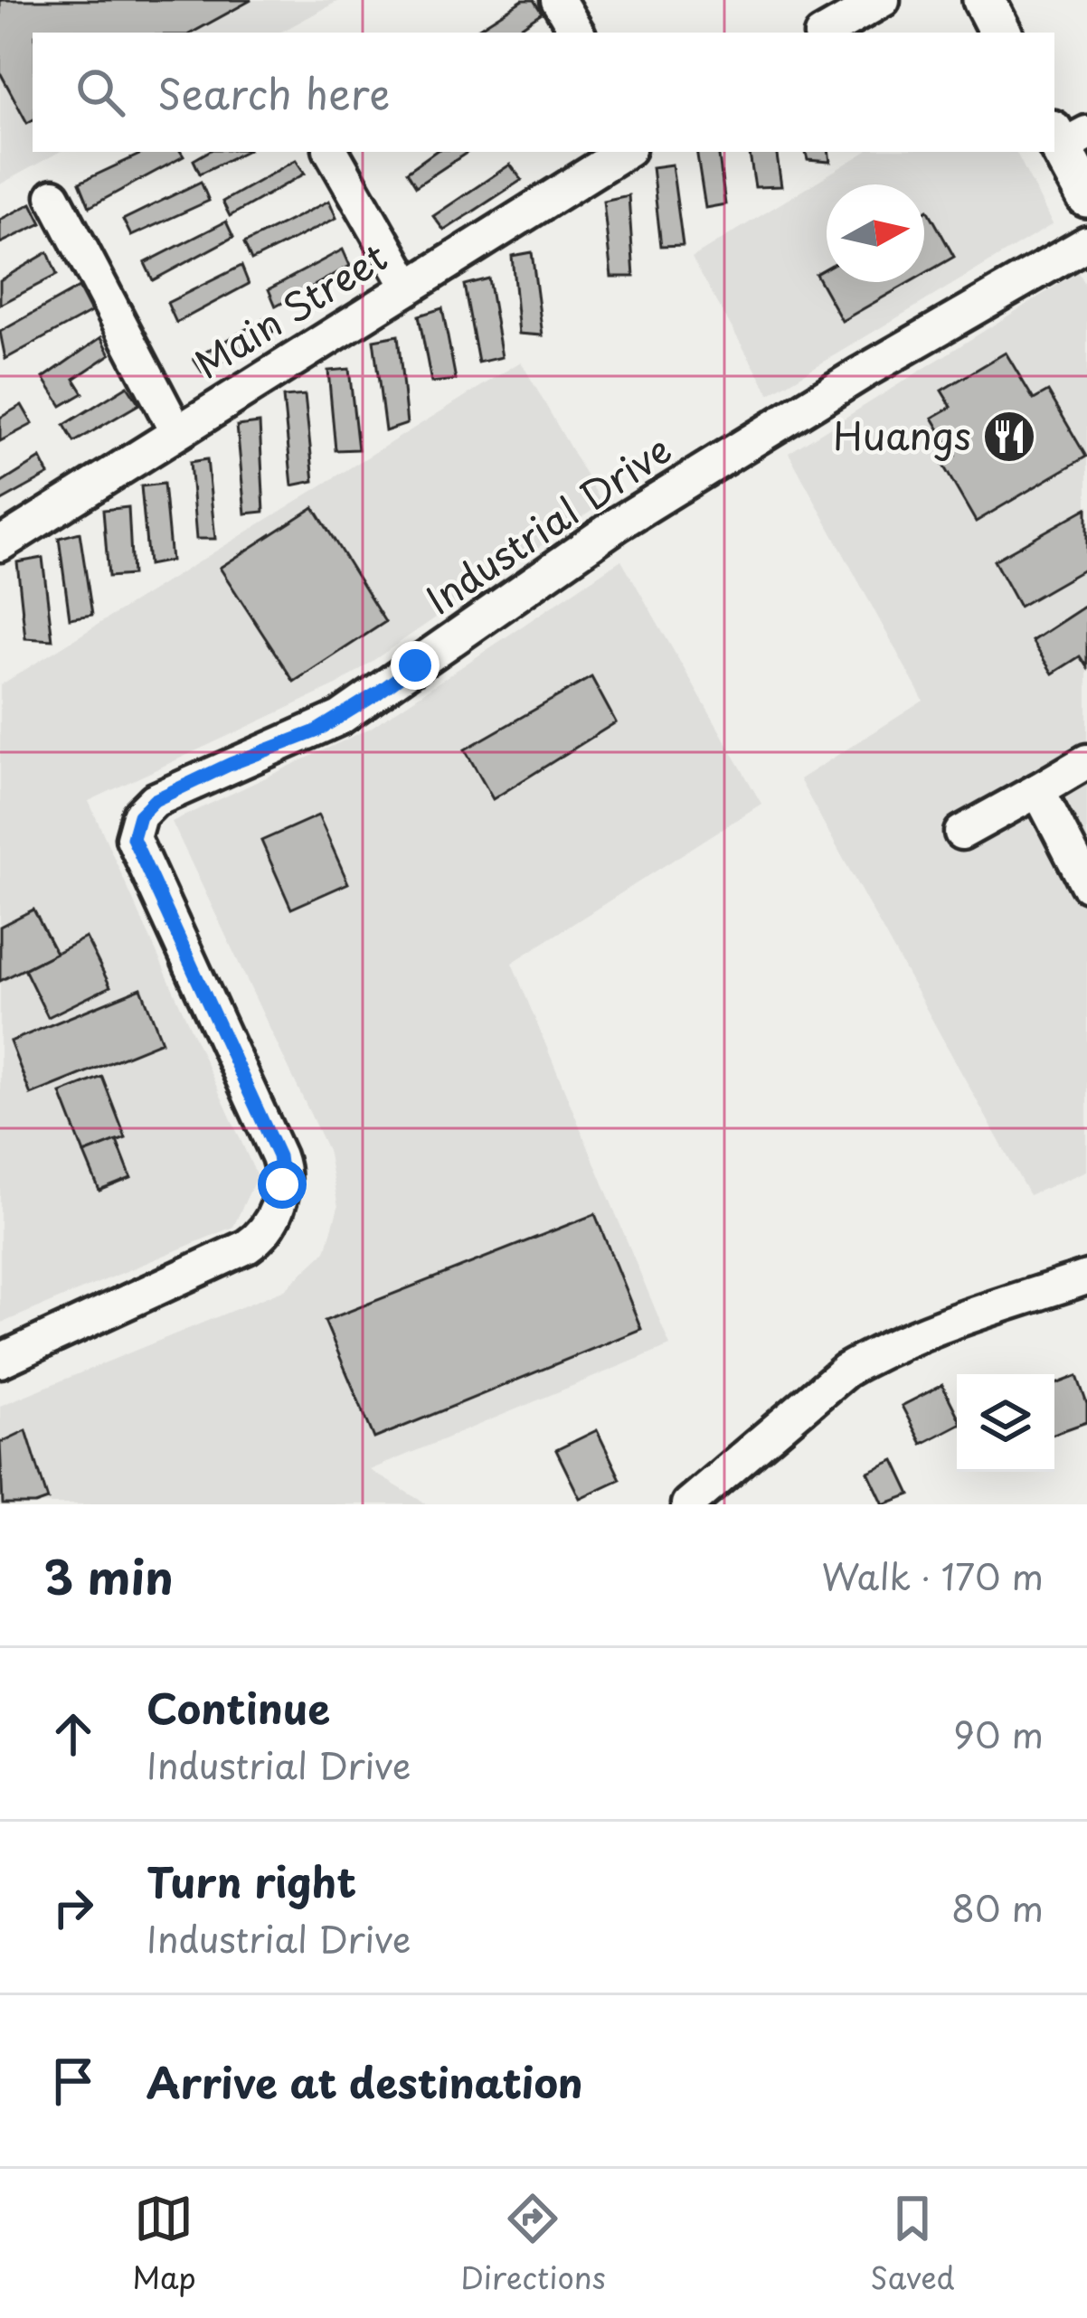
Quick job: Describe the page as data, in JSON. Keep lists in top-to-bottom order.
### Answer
{
  "streets": {
    "street": ["Main Street", "Industrial Drive"]
  },
  "places": {
    "restaurant": ["Huangs"]
  },
  "north": "right",
  "page": {
    "search": "Search here",
    "heading": ["3 min", "Walk · 170 m"],
    "list": [
      ["Continue", "Industrial Drive", "90 m"],
      ["Turn right", "Industrial Drive", "80 m"],
      "Arrive at destination"
    ],
    "nav": ["Map", "Directions", "Saved"]
  }
}
